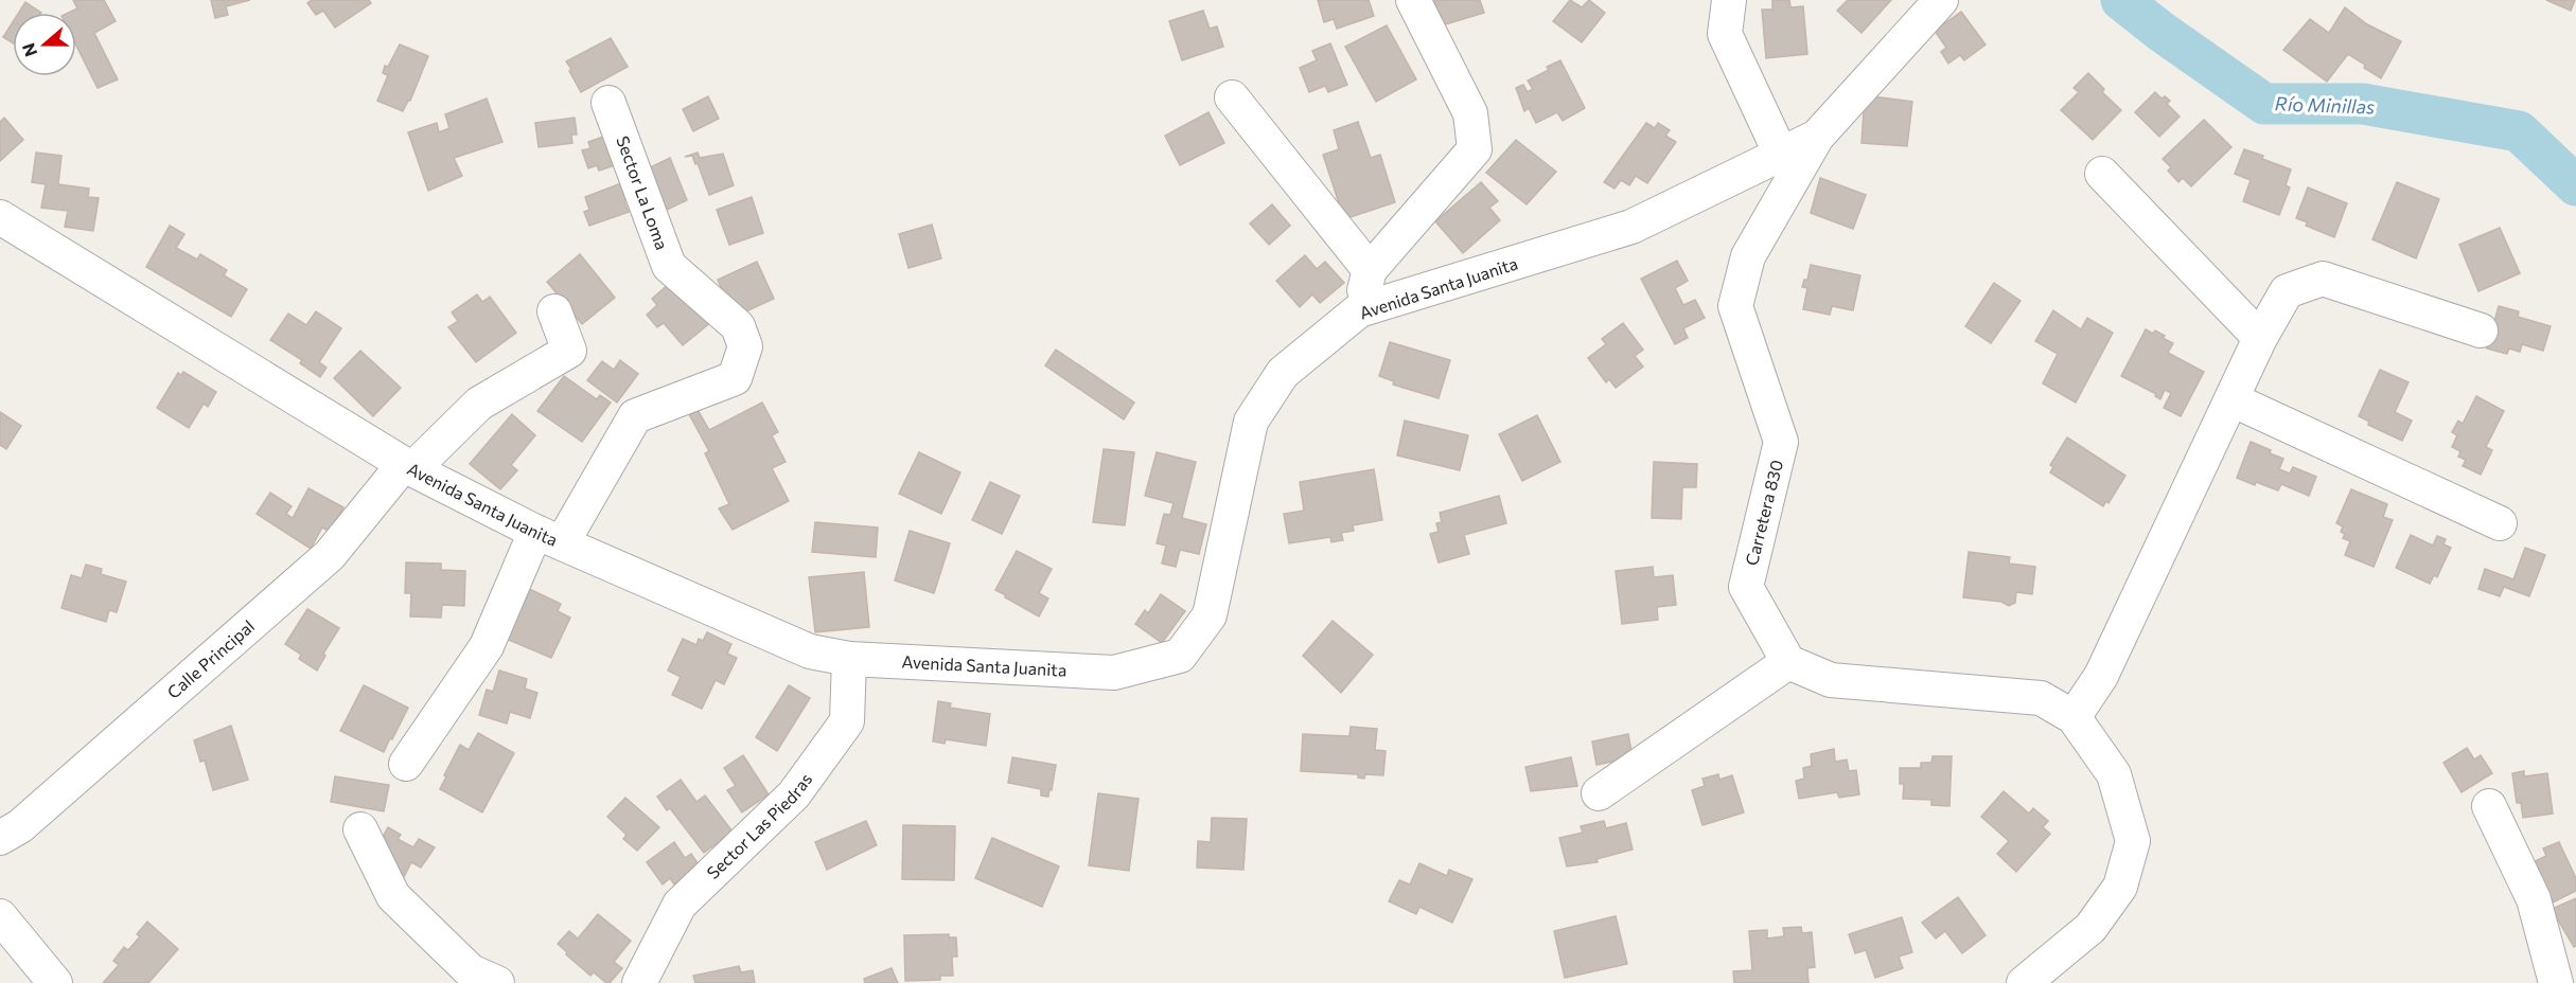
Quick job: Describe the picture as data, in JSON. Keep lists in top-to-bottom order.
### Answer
{
  "streets": {
    "street": [
      "Sector La Loma",
      "Avenida Santa Juanita",
      "Carretera 830",
      "Calle Principal",
      "Sector Las Piedras"
    ]
  },
  "crossings": [
    ["Sector La Loma", "Avenida Santa Juanita"],
    ["Avenida Santa Juanita", "Carretera 830"],
    ["Avenida Santa Juanita", "Calle Principal"],
    ["Avenida Santa Juanita", "Sector Las Piedras"]
  ],
  "water": ["Río Minillas"],
  "north": "left"
}
